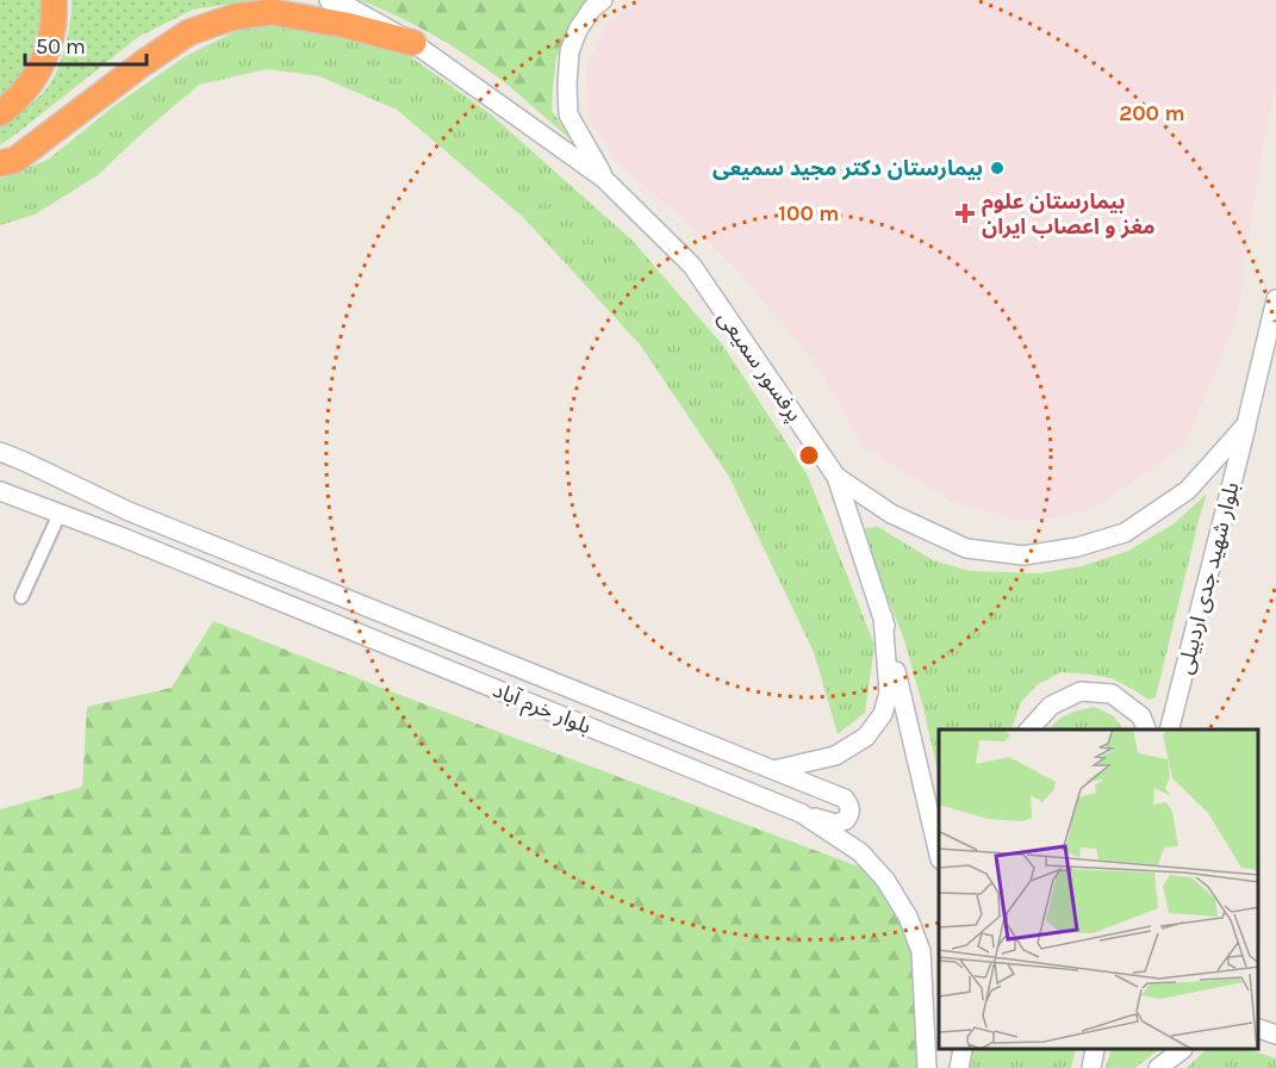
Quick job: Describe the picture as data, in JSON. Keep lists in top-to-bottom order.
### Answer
{
  "streets": {
    "street": ["پرفسور سمیعی", "بلوار شهید جدی اردبیلی", "بلوار خرم آباد"]
  },
  "crossings": [
    ["پرفسور سمیعی", "بلوار شهید جدی اردبیلی"]
  ],
  "places": {
    "other": ["بیمارستان دکتر مجید سمیعی"],
    "health": ["بیمارستان علوم مغز و اعصاب ایران"]
  },
  "scale_bar": "50 m",
  "rings": ["200 m", "100 m"]
}
